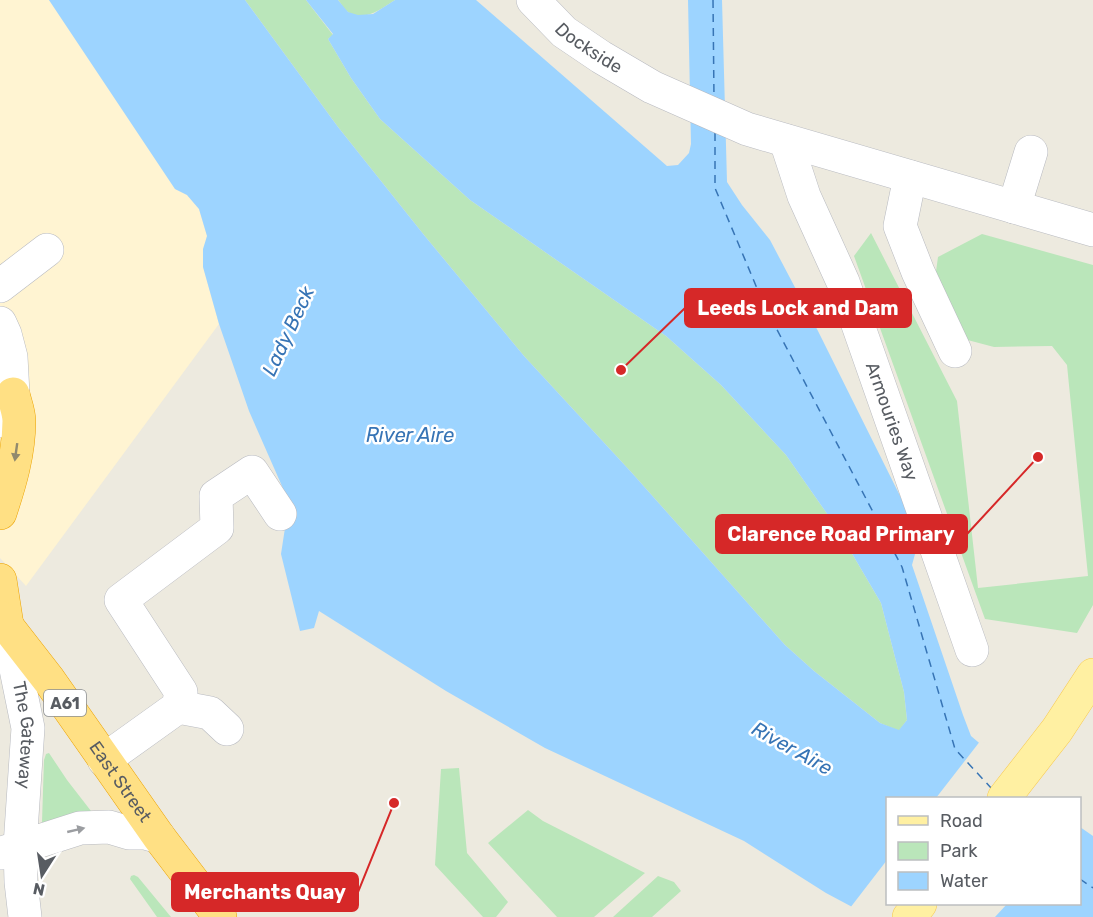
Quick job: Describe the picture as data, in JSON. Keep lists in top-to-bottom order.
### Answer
{
  "streets": {
    "highway": ["A61", "East Street"],
    "street": ["Dockside", "Armouries Way", "The Gateway"]
  },
  "crossings": [
    ["Dockside", "Armouries Way"],
    ["The Gateway", "East Street"]
  ],
  "water": ["Lady Beck", "River Aire"],
  "places": ["Leeds Lock and Dam", "Clarence Road Primary", "Merchants Quay"],
  "legend": ["Road", "Park", "Water"],
  "north": "bottom"
}
